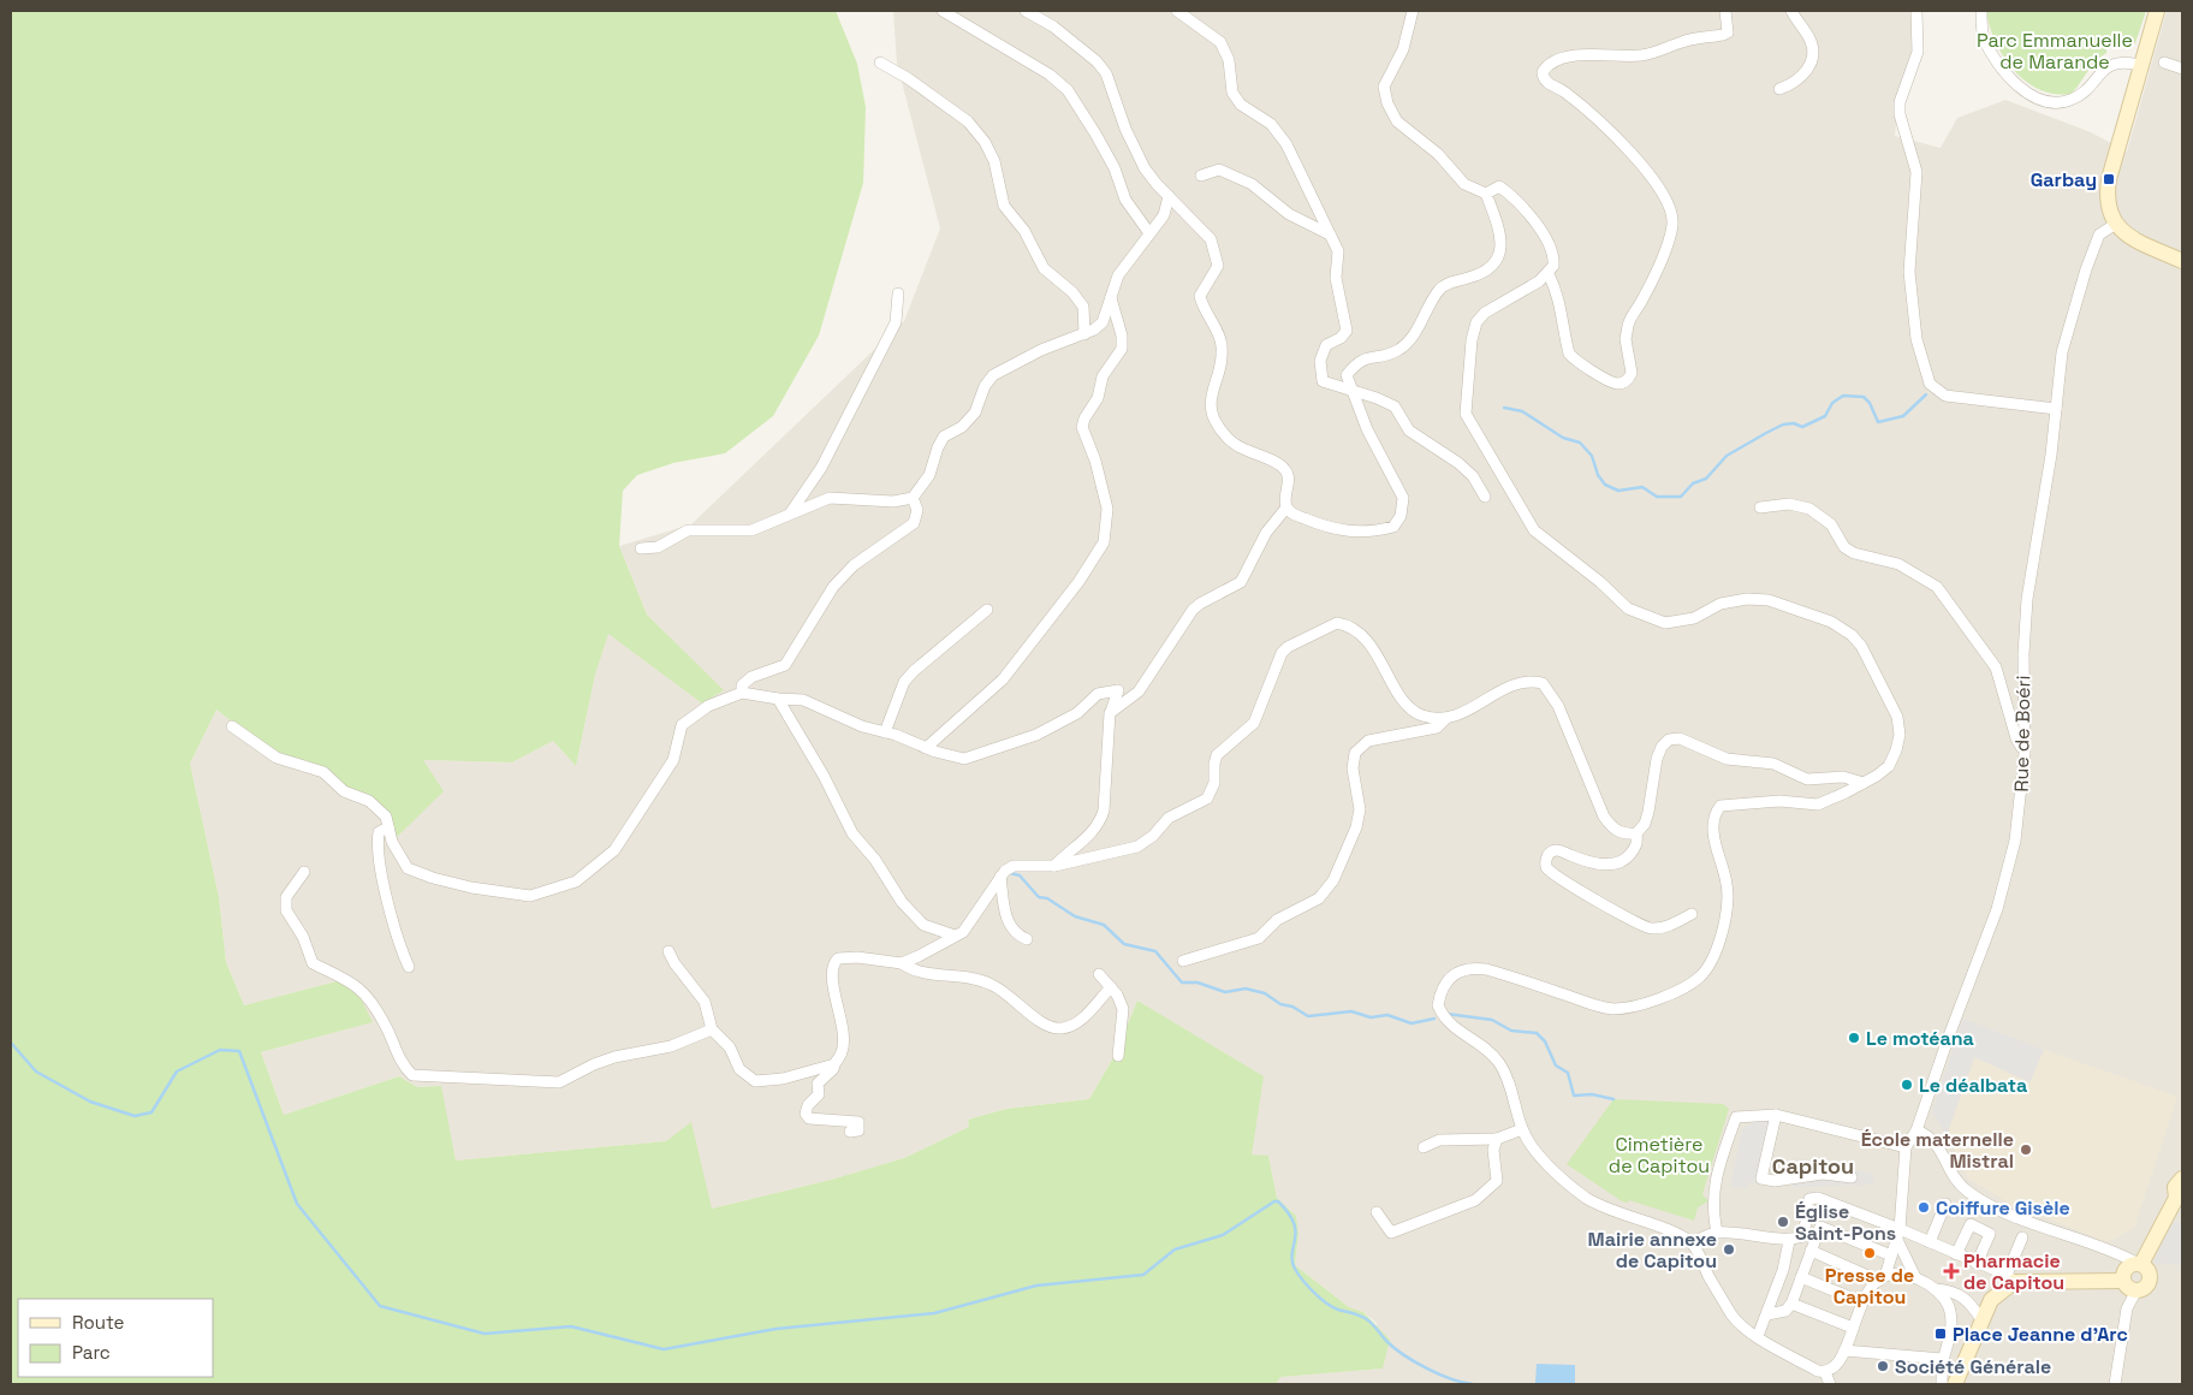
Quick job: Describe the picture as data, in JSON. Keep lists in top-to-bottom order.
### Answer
{
  "streets": {
    "street": ["Rue de Boéri"]
  },
  "districts": ["Capitou"],
  "parks": ["Parc Emmanuelle de Marande", "Cimetière de Capitou"],
  "places": {
    "transit": ["Garbay", "Place Jeanne d'Arc"],
    "other": [
      "Le motéana",
      "Le déalbata",
      "École maternelle Mistral",
      "Coiffure Gisèle",
      "Église Saint-Pons",
      "Mairie annexe de Capitou",
      "Presse de Capitou",
      "Société Générale"
    ],
    "health": ["Pharmacie de Capitou"]
  },
  "legend": ["Route", "Parc"]
}
